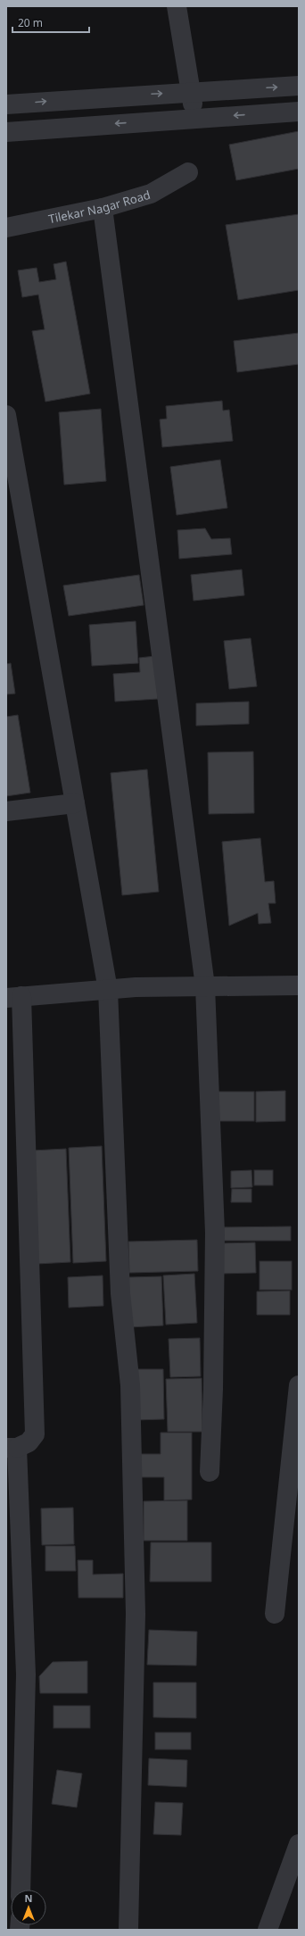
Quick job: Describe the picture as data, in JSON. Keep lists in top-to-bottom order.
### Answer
{
  "streets": {
    "street": ["Tilekar Nagar Road"]
  },
  "scale_bar": "20 m",
  "north": "top"
}
